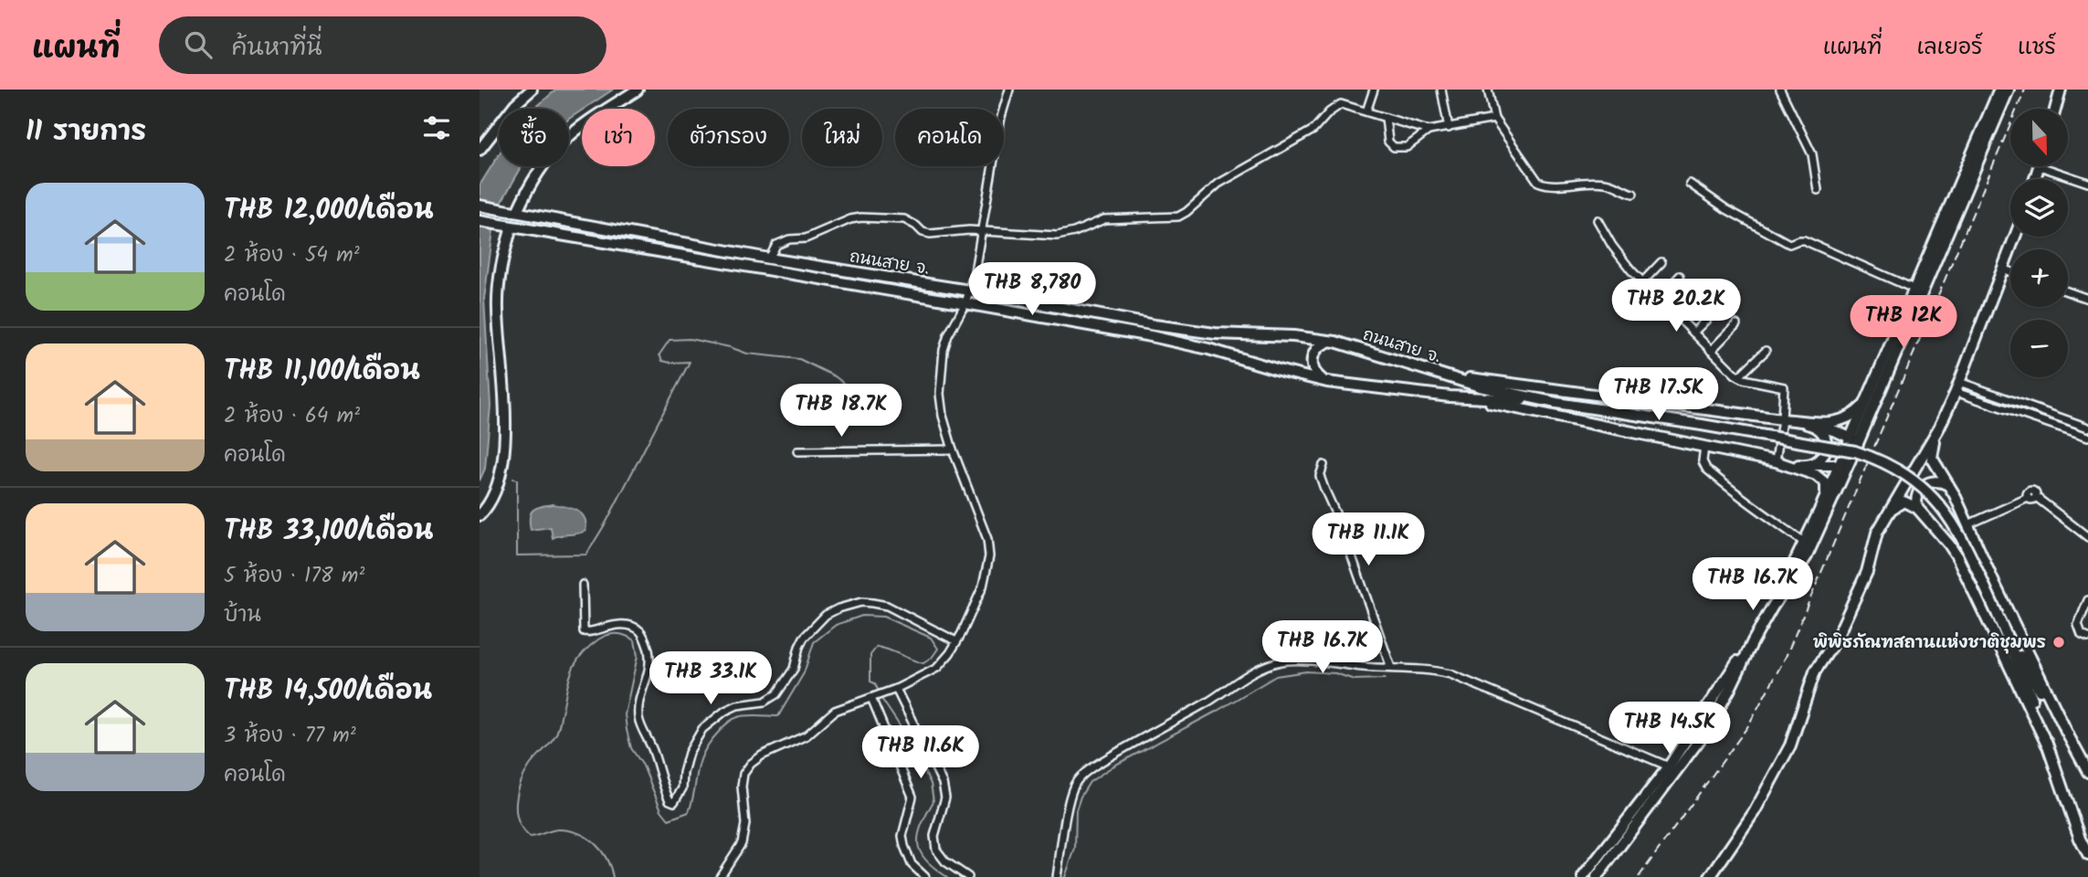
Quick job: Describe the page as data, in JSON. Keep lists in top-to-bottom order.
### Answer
{
  "streets": {
    "main road": ["ถนนสาย จ."]
  },
  "places": ["พิพิธภัณฑสถานแห่งชาติชุมพร"],
  "north": "bottom",
  "page": {
    "header": "แผนที่",
    "search": "ค้นหาที่นี่",
    "nav": ["แผนที่", "เลเยอร์", "แชร์"],
    "heading": "11 รายการ",
    "map_buttons": ["+", "−"],
    "chip": [
      "ซื้อ",
      "เช่า",
      "ตัวกรอง",
      "ใหม่",
      "คอนโด"
    ],
    "list": [
      {
        "name": "THB 12,000/เดือน",
        "note": "2 ห้อง · 54 m² · คอนโด"
      },
      {
        "name": "THB 11,100/เดือน",
        "note": "2 ห้อง · 64 m² · คอนโด"
      },
      {
        "name": "THB 33,100/เดือน",
        "note": "5 ห้อง · 178 m² · บ้าน"
      },
      {
        "name": "THB 14,500/เดือน",
        "note": "3 ห้อง · 77 m² · คอนโด"
      }
    ],
    "price": [
      "THB 8,780",
      "THB 20.2K",
      "THB 12K",
      "THB 17.5K",
      "THB 18.7K",
      "THB 11.1K",
      "THB 16.7K",
      "THB 16.7K",
      "THB 33.1K",
      "THB 14.5K",
      "THB 11.6K"
    ]
  }
}
